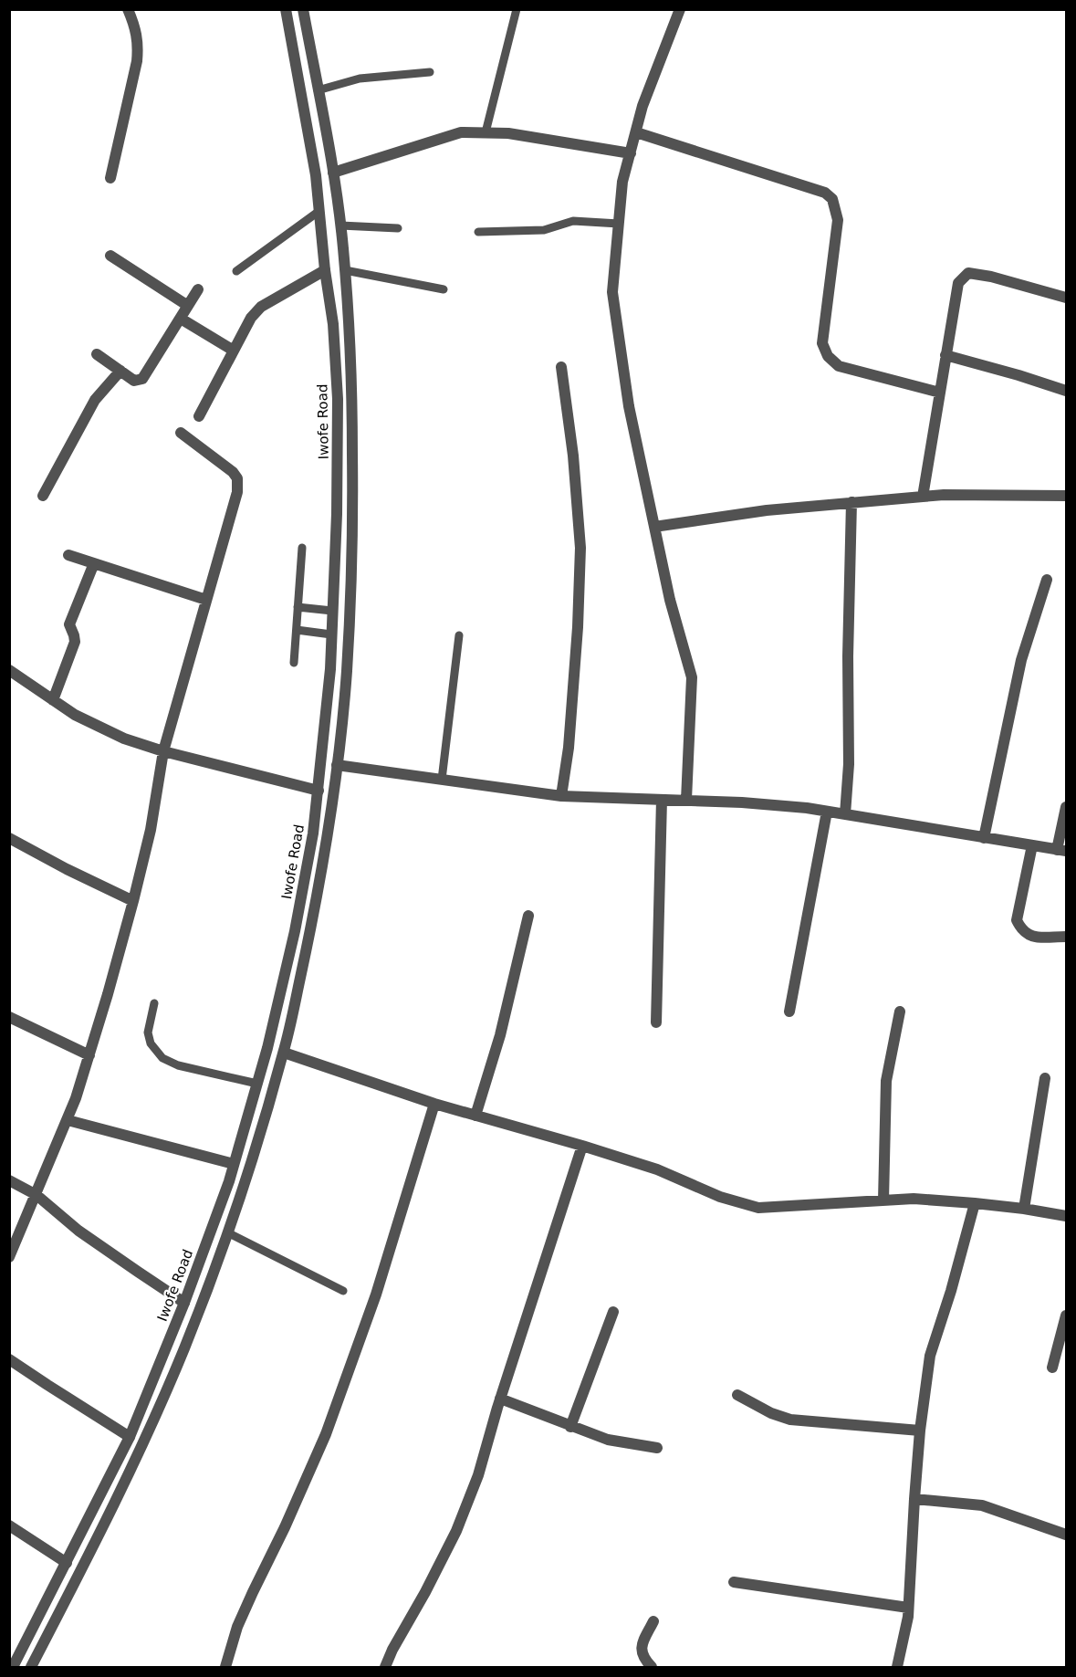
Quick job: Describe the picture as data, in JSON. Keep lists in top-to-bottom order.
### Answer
{
  "streets": {
    "street": ["Iwofe Road"]
  }
}
